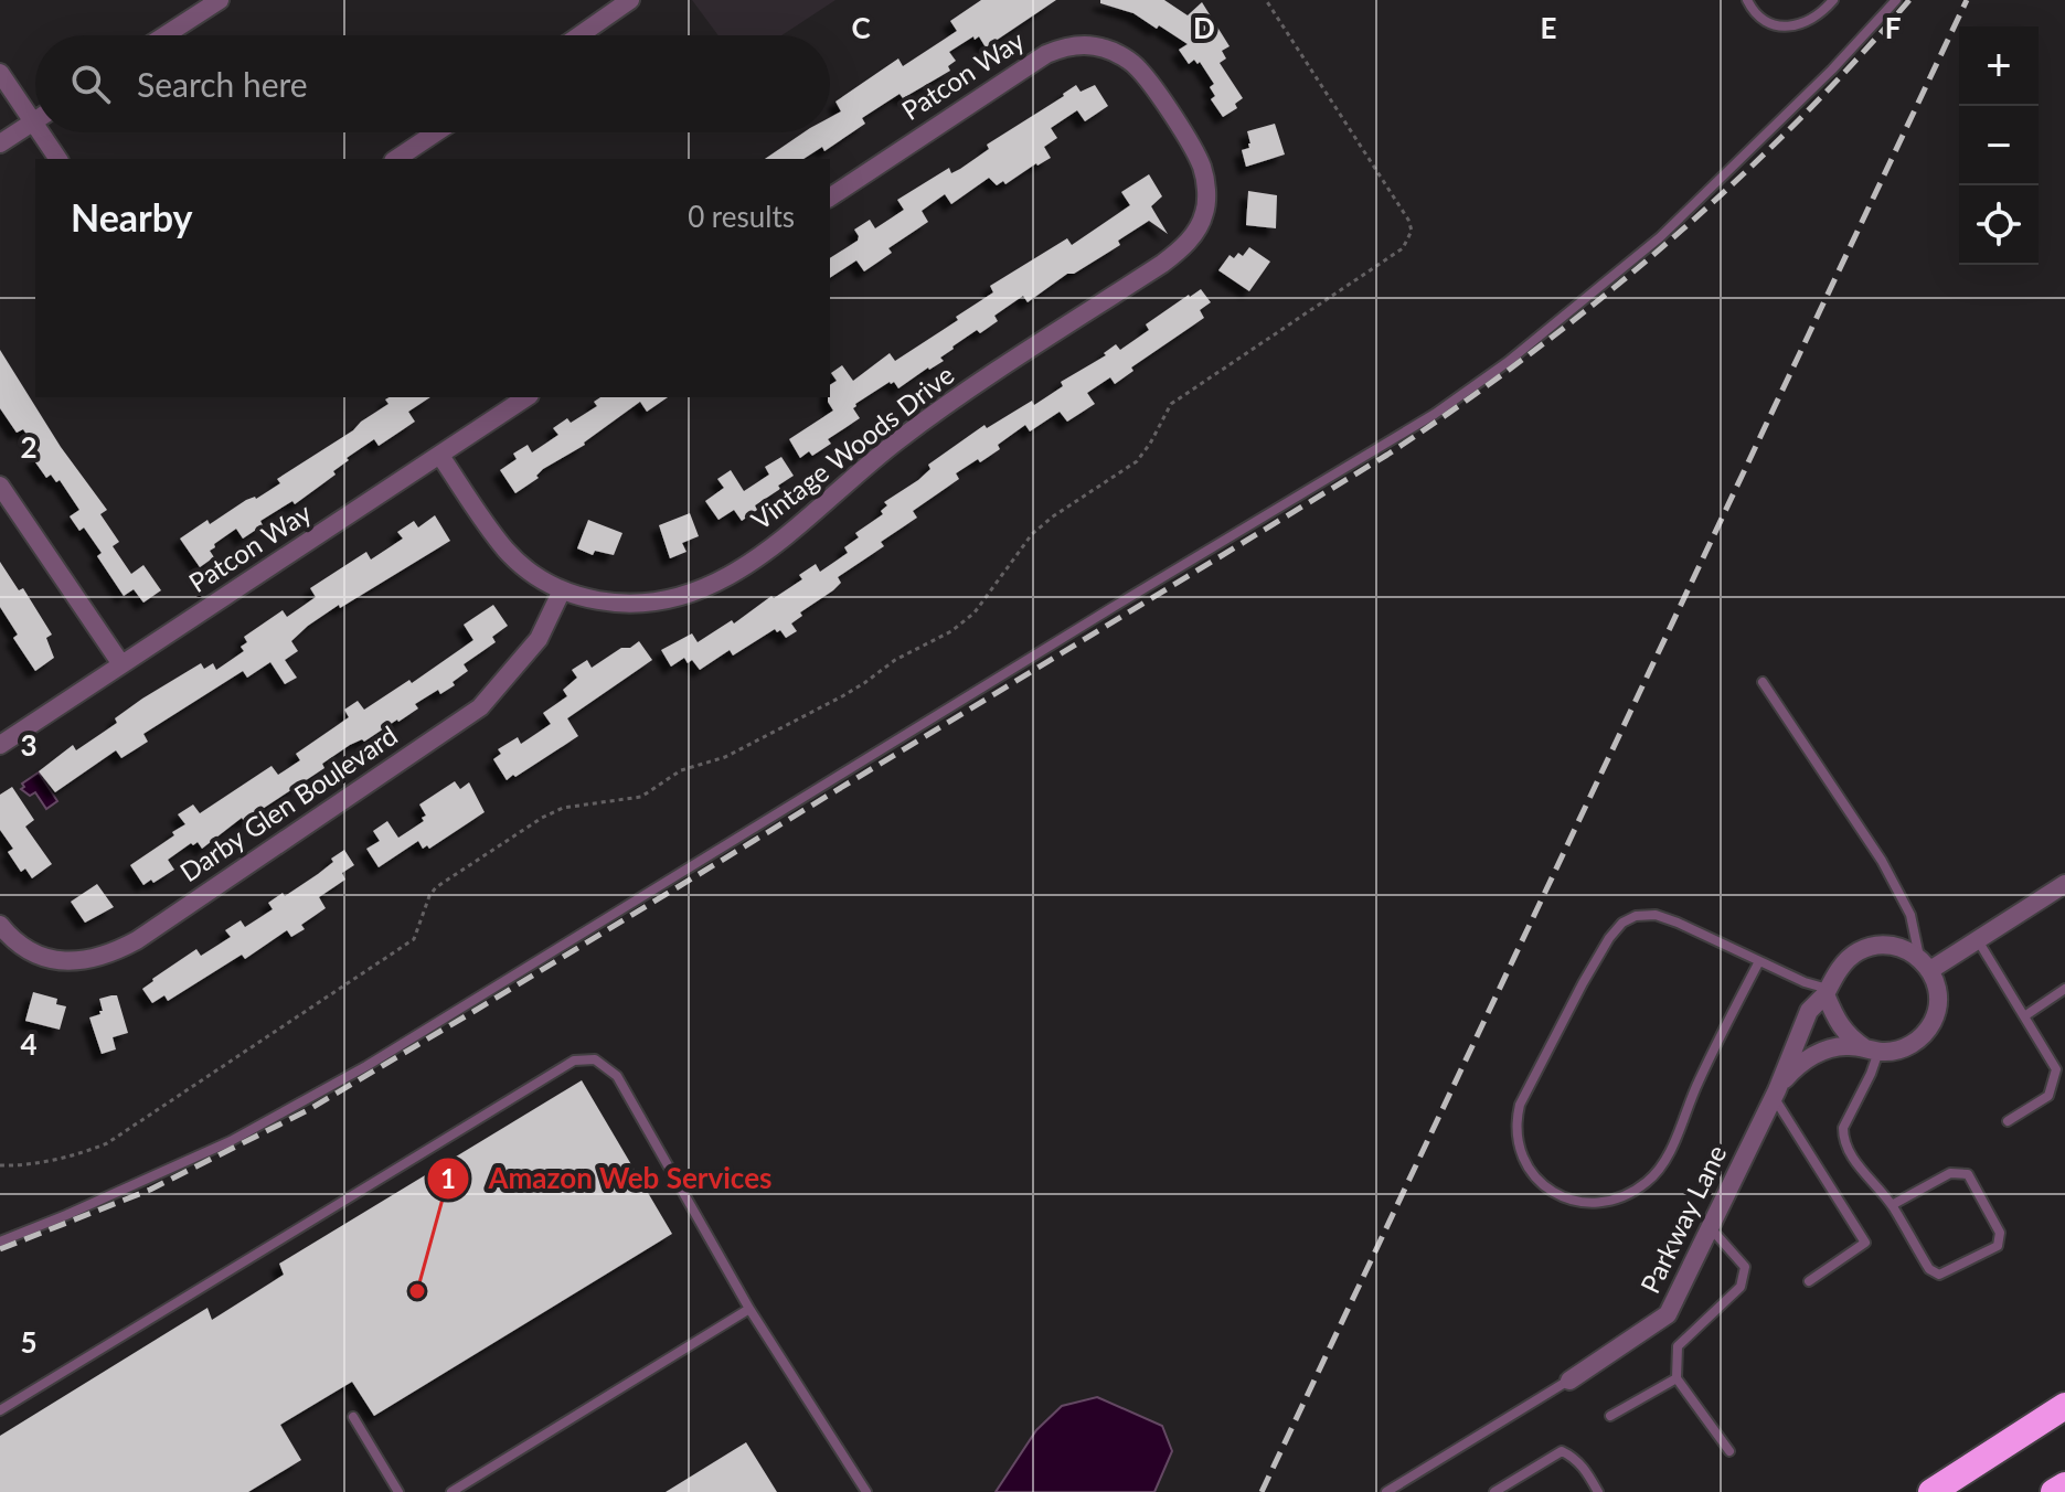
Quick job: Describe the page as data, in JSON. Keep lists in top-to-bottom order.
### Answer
{
  "streets": {
    "street": [
      "Patcon Way",
      "Vintage Woods Drive",
      "Darby Glen Boulevard",
      "Parkway Lane"
    ]
  },
  "crossings": [
    ["Patcon Way", "Vintage Woods Drive"],
    ["Vintage Woods Drive", "Darby Glen Boulevard"]
  ],
  "places": ["Amazon Web Services"],
  "page": {
    "map_buttons": ["+", "−"],
    "search": "Search here",
    "heading": ["Nearby", "0 results"]
  },
  "grid": {
    "columns": [
      "C",
      "D",
      "E",
      "F"
    ],
    "rows": [
      "2",
      "3",
      "4",
      "5"
    ]
  }
}
